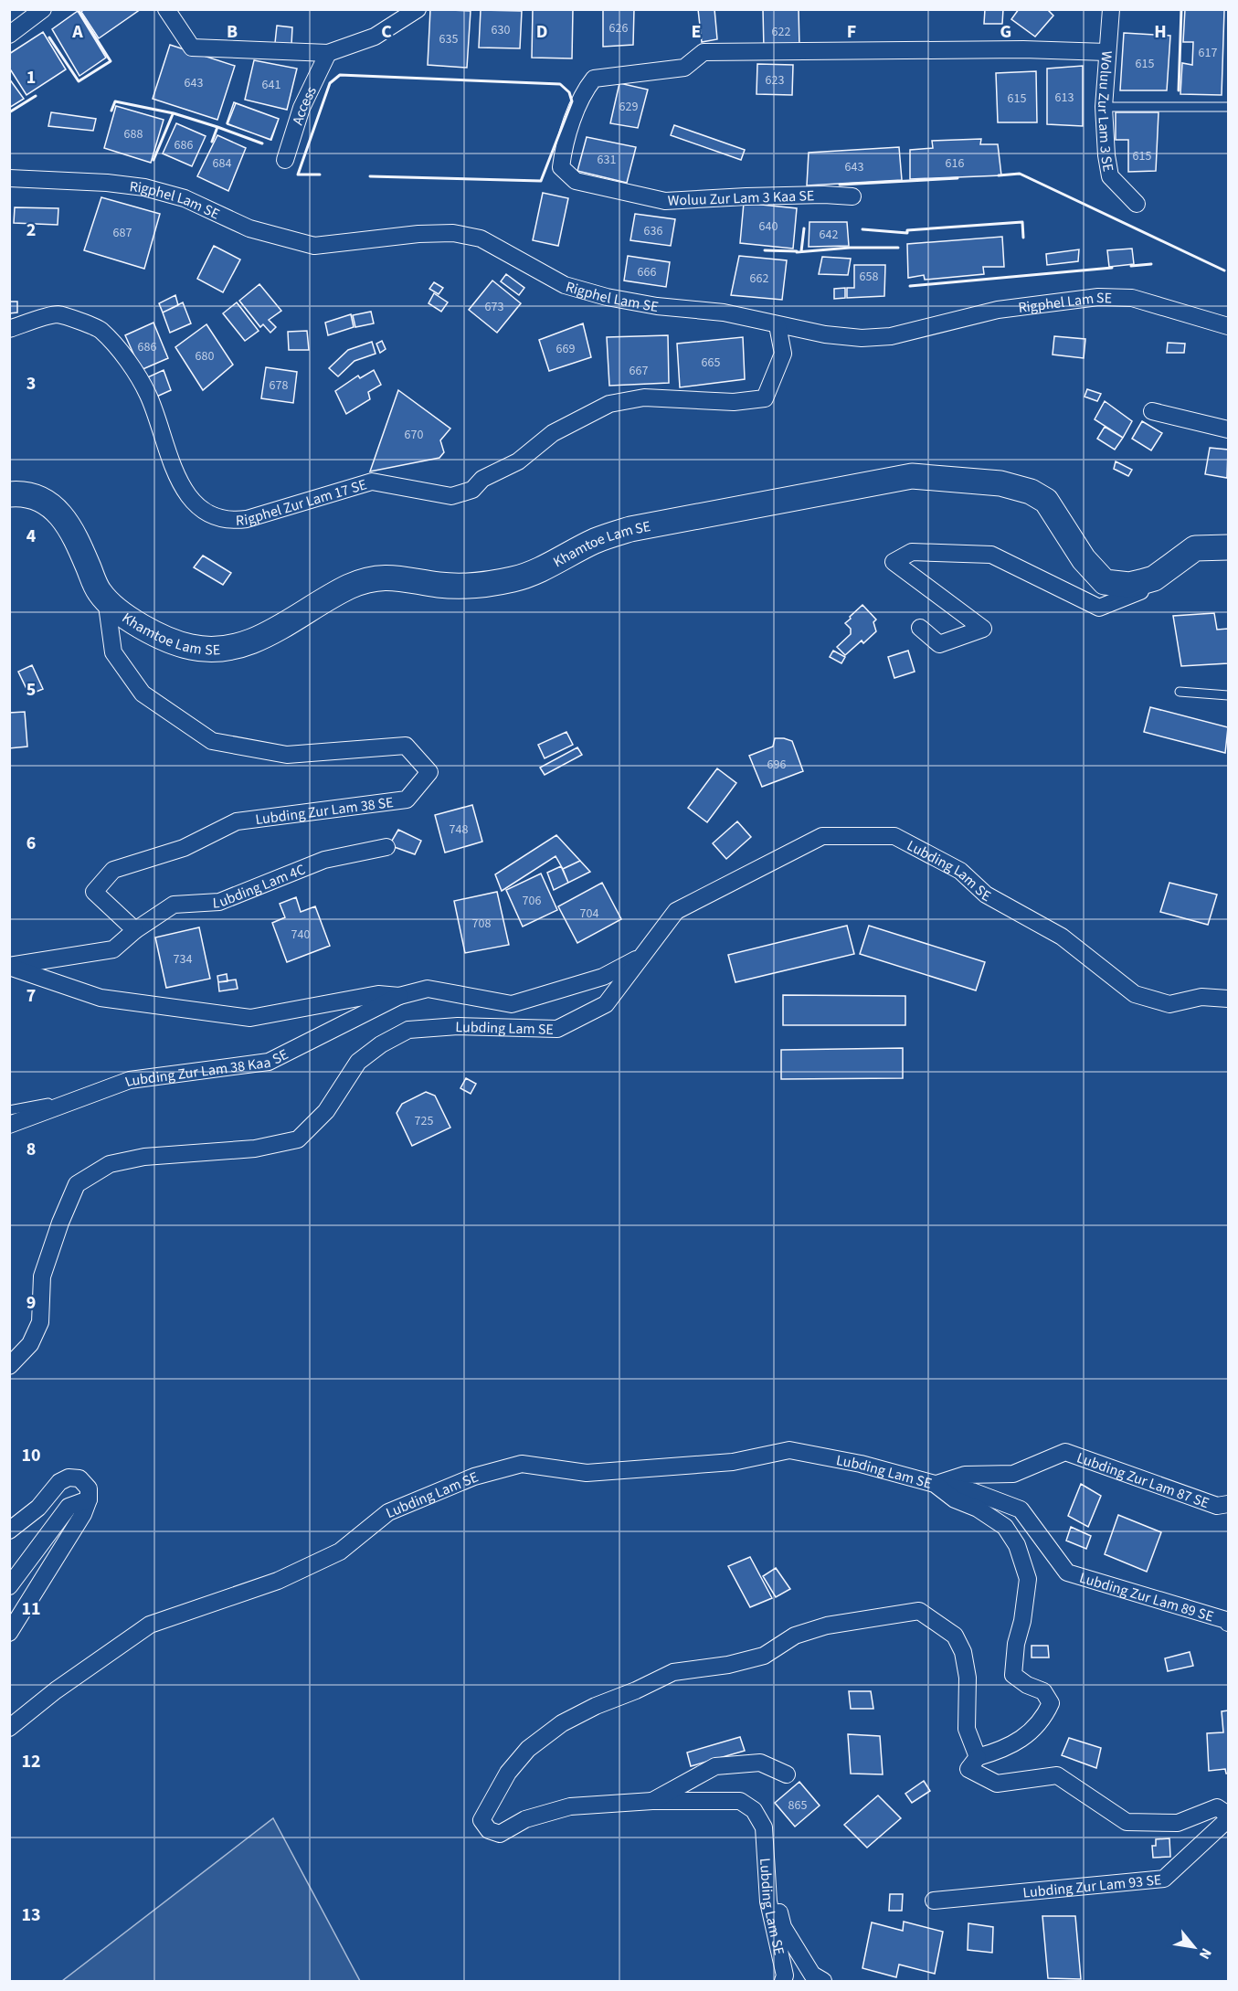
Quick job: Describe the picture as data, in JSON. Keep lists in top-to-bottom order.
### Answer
{
  "streets": {
    "main road": ["Khamtoe Lam SE"],
    "street": [
      "Access",
      "Woluu Zur Lam 3 SE",
      "Woluu Zur Lam 3 Kaa SE",
      "Rigphel Lam SE",
      "Rigphel Zur Lam 17 SE",
      "Lubding Zur Lam 38 SE",
      "Lubding Lam SE",
      "Lubding Lam 4C",
      "Lubding Zur Lam 38 Kaa SE",
      "Lubding Zur Lam 87 SE",
      "Lubding Zur Lam 89 SE",
      "Lubding Zur Lam 93 SE"
    ]
  },
  "crossings": [
    ["Woluu Zur Lam 3 SE", "Woluu Zur Lam 3 Kaa SE"],
    ["Rigphel Lam SE", "Rigphel Zur Lam 17 SE"],
    ["Khamtoe Lam SE", "Lubding Zur Lam 38 SE"],
    ["Lubding Zur Lam 38 SE", "Lubding Lam 4C"],
    ["Lubding Lam SE", "Lubding Zur Lam 87 SE"],
    ["Lubding Lam SE", "Lubding Zur Lam 89 SE"],
    ["Lubding Zur Lam 87 SE", "Lubding Zur Lam 89 SE"]
  ],
  "house_numbers": [
    "626",
    "630",
    "622",
    "635",
    "617",
    "615",
    "623",
    "643",
    "641",
    "613",
    "615",
    "629",
    "688",
    "686",
    "615",
    "631",
    "684",
    "616",
    "643",
    "640",
    "636",
    "687",
    "642",
    "666",
    "658",
    "662",
    "673",
    "686",
    "669",
    "680",
    "665",
    "667",
    "678",
    "670",
    "696",
    "748",
    "706",
    "704",
    "708",
    "740",
    "734",
    "725",
    "865"
  ],
  "north": "bottom right",
  "grid": {
    "columns": [
      "A",
      "B",
      "C",
      "D",
      "E",
      "F",
      "G",
      "H"
    ],
    "rows": [
      "1",
      "2",
      "3",
      "4",
      "5",
      "6",
      "7",
      "8",
      "9",
      "10",
      "11",
      "12",
      "13"
    ]
  }
}
